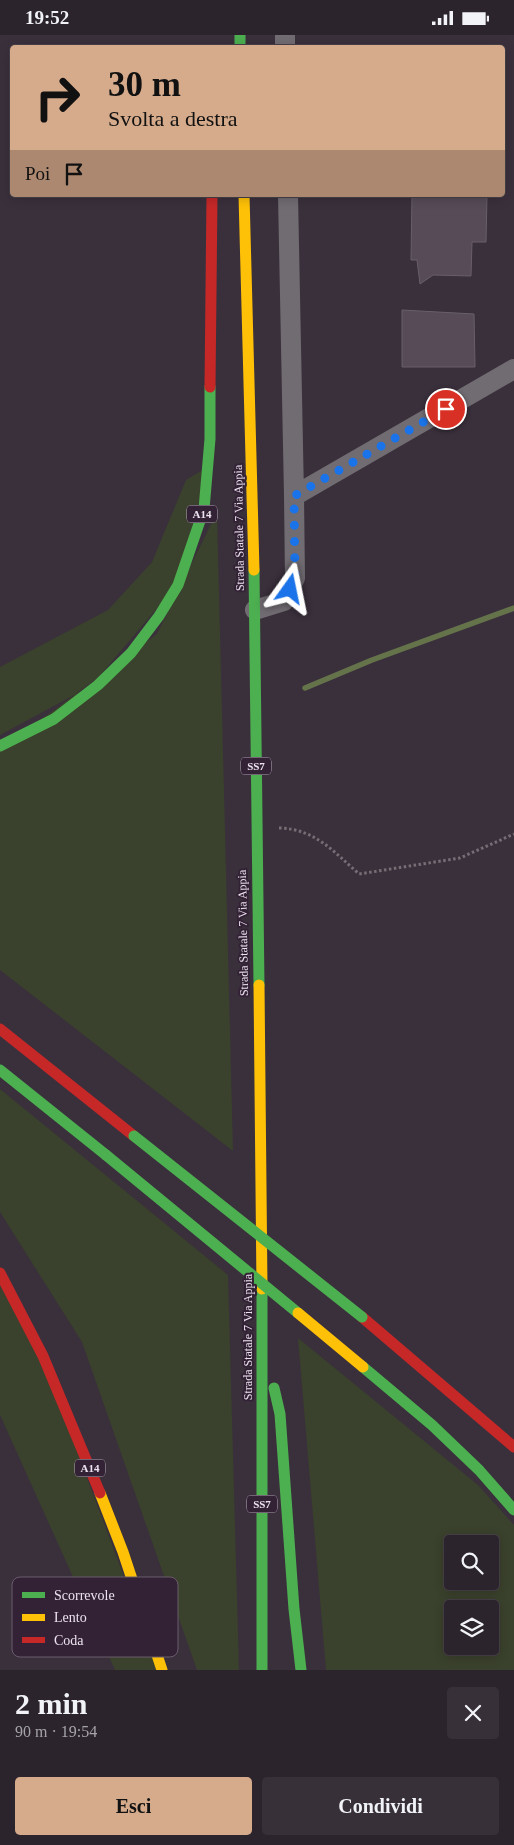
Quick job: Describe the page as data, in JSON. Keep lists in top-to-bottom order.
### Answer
{
  "streets": {
    "highway": ["A14", "Strada Statale 7 Via Appia", "SS7"]
  },
  "legend": ["Scorrevole", "Lento", "Coda"],
  "page": {
    "status": "19:52",
    "turn": ["30 m", "Svolta a destra"],
    "then": "Poi",
    "heading": ["2 min", "90 m · 19:54"],
    "buttons": ["Esci", "Condividi"]
  }
}
